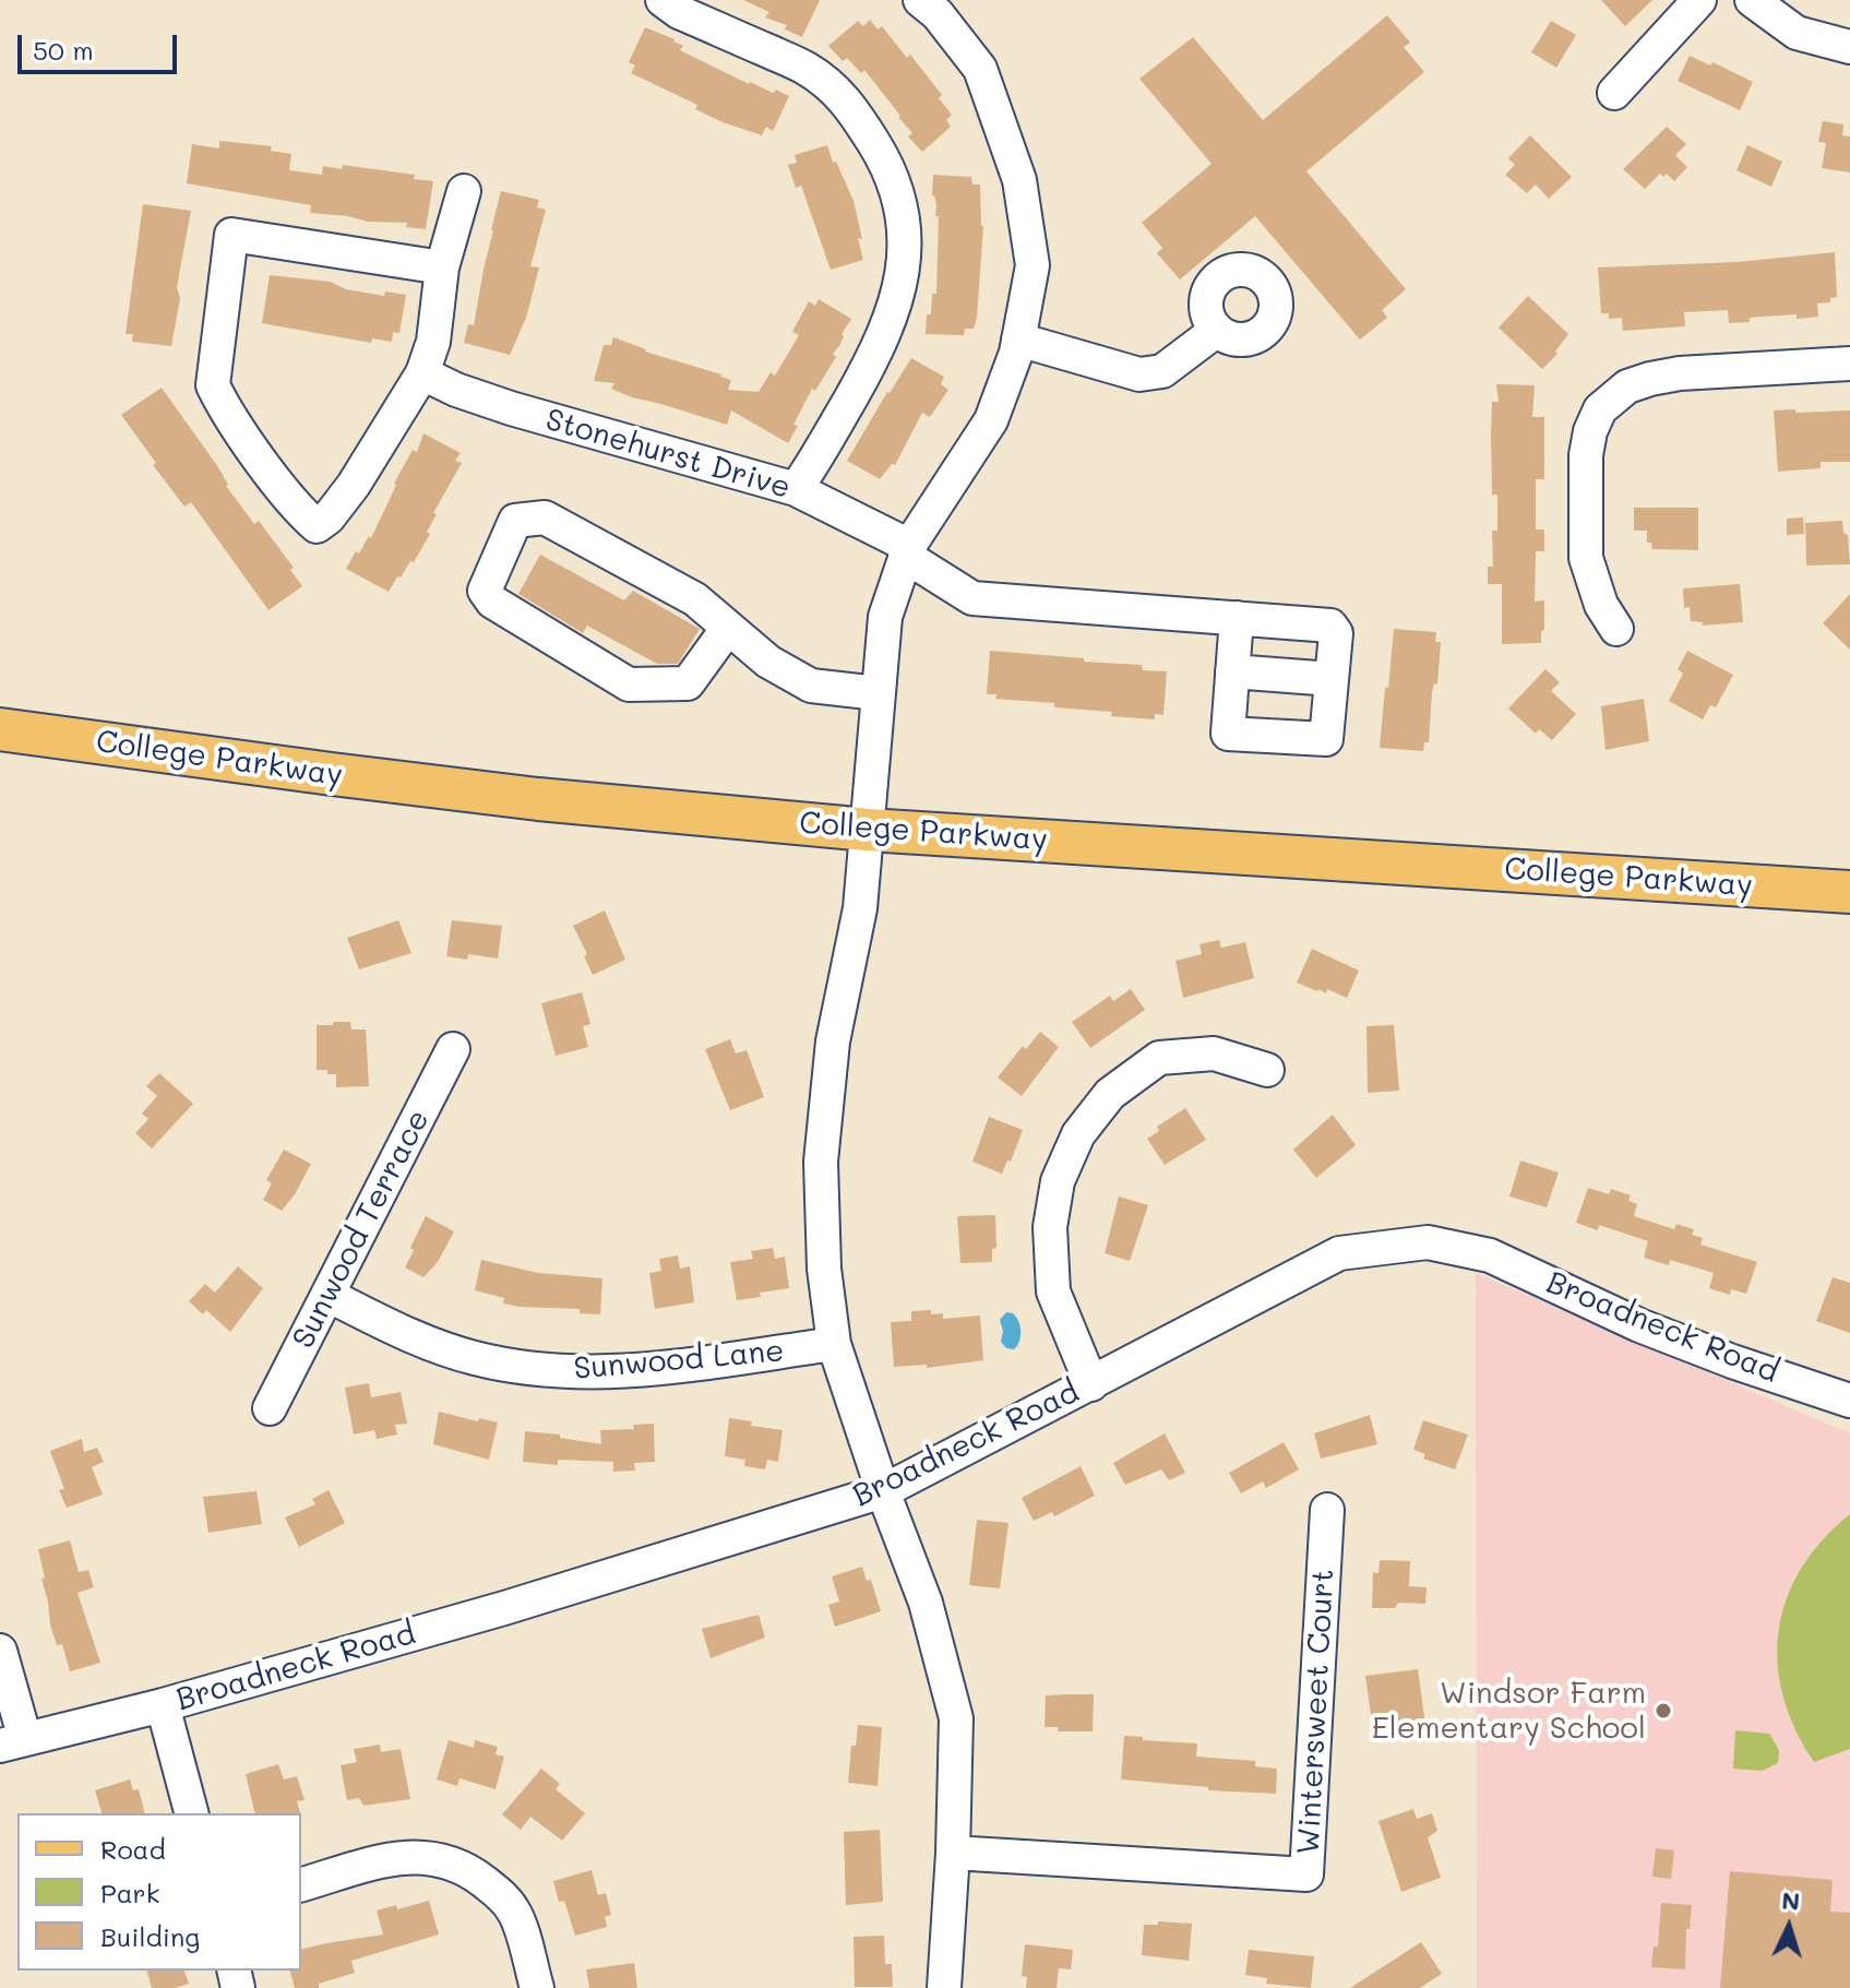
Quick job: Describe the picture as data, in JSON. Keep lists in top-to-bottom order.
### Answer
{
  "streets": {
    "main road": ["College Parkway"],
    "street": [
      "Stonehurst Drive",
      "Sunwood Terrace",
      "Broadneck Road",
      "Sunwood Lane",
      "Wintersweet Court"
    ]
  },
  "crossings": [
    ["Sunwood Terrace", "Sunwood Lane"]
  ],
  "places": ["Windsor Farm Elementary School"],
  "legend": ["Road", "Park", "Building"],
  "scale_bar": "50 m",
  "north": "top"
}
